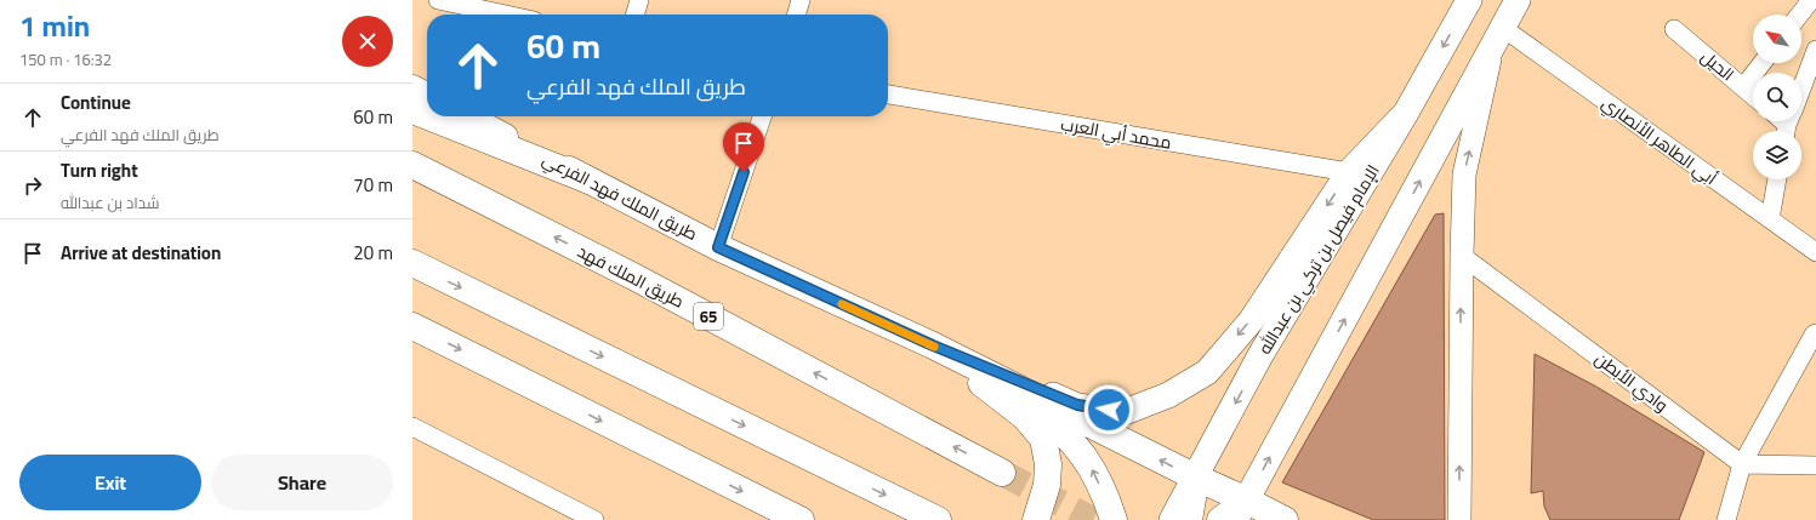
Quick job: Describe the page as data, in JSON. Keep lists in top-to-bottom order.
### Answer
{
  "streets": {
    "main road": [
      "طريق الملك فهد الفرعي",
      "الإمام فيصل بن تركي بن عبدالله",
      "طريق الملك فهد",
      "65"
    ],
    "street": [
      "الحيل",
      "محمد أبي العرب",
      "أبي الطاهر الأنصاري",
      "وادي الأبطن"
    ]
  },
  "crossings": [
    ["طريق الملك فهد الفرعي", "الإمام فيصل بن تركي بن عبدالله"]
  ],
  "north": "top left",
  "page": {
    "heading": ["1 min", "150 m · 16:32"],
    "turn": ["60 m", "طريق الملك فهد الفرعي"],
    "list": [
      {
        "name": "Continue",
        "note": "طريق الملك فهد الفرعي",
        "value": "60 m"
      },
      {
        "name": "Turn right",
        "note": "شداد بن عبدالله",
        "value": "70 m"
      },
      {
        "name": "Arrive at destination",
        "value": "20 m"
      }
    ],
    "buttons": ["Exit", "Share"]
  }
}
